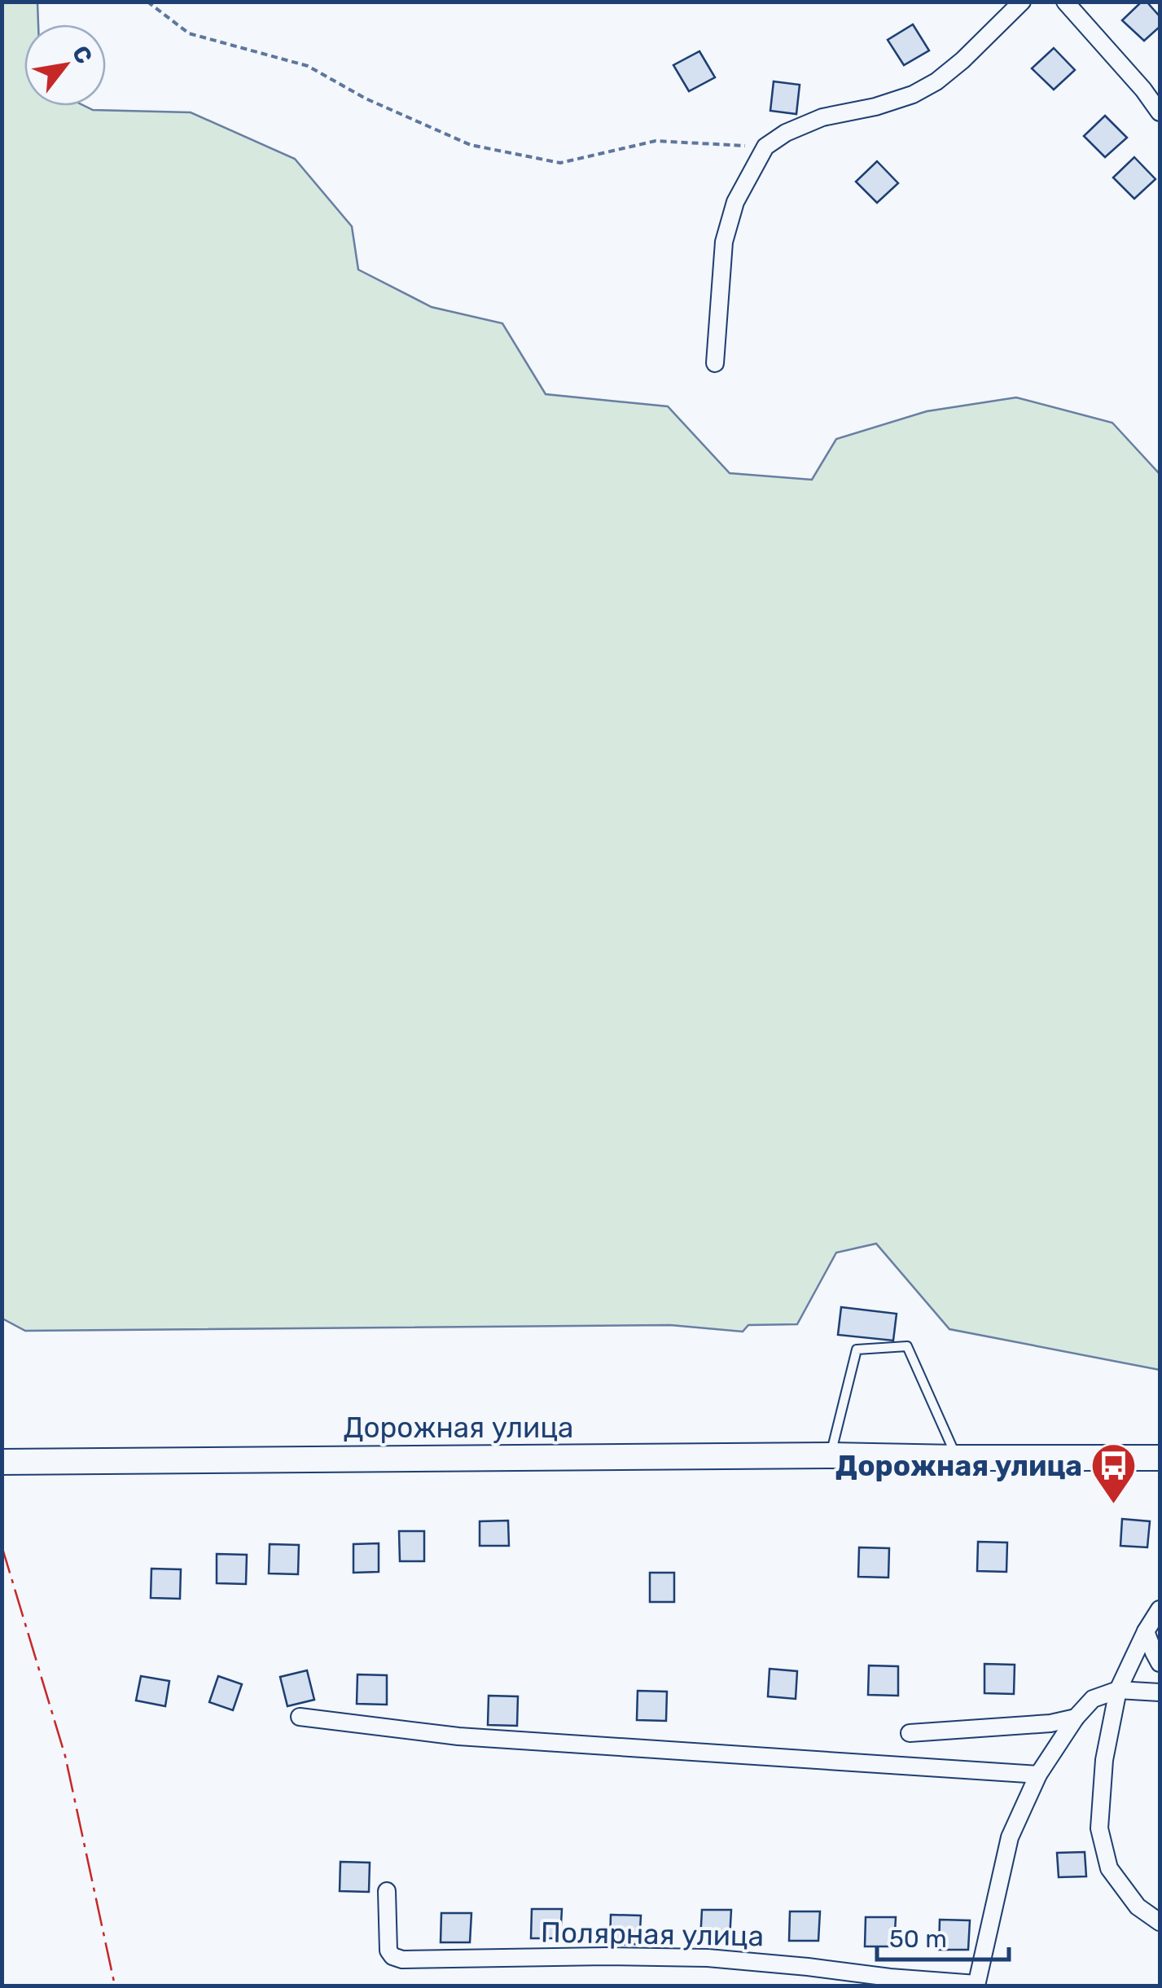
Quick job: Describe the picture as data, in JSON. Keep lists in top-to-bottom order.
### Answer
{
  "streets": {
    "main road": ["Дорожная улица"],
    "street": ["Полярная улица"]
  },
  "places": {
    "bus stop": ["Дорожная улица"]
  },
  "scale_bar": "50 m",
  "north": "top right"
}
